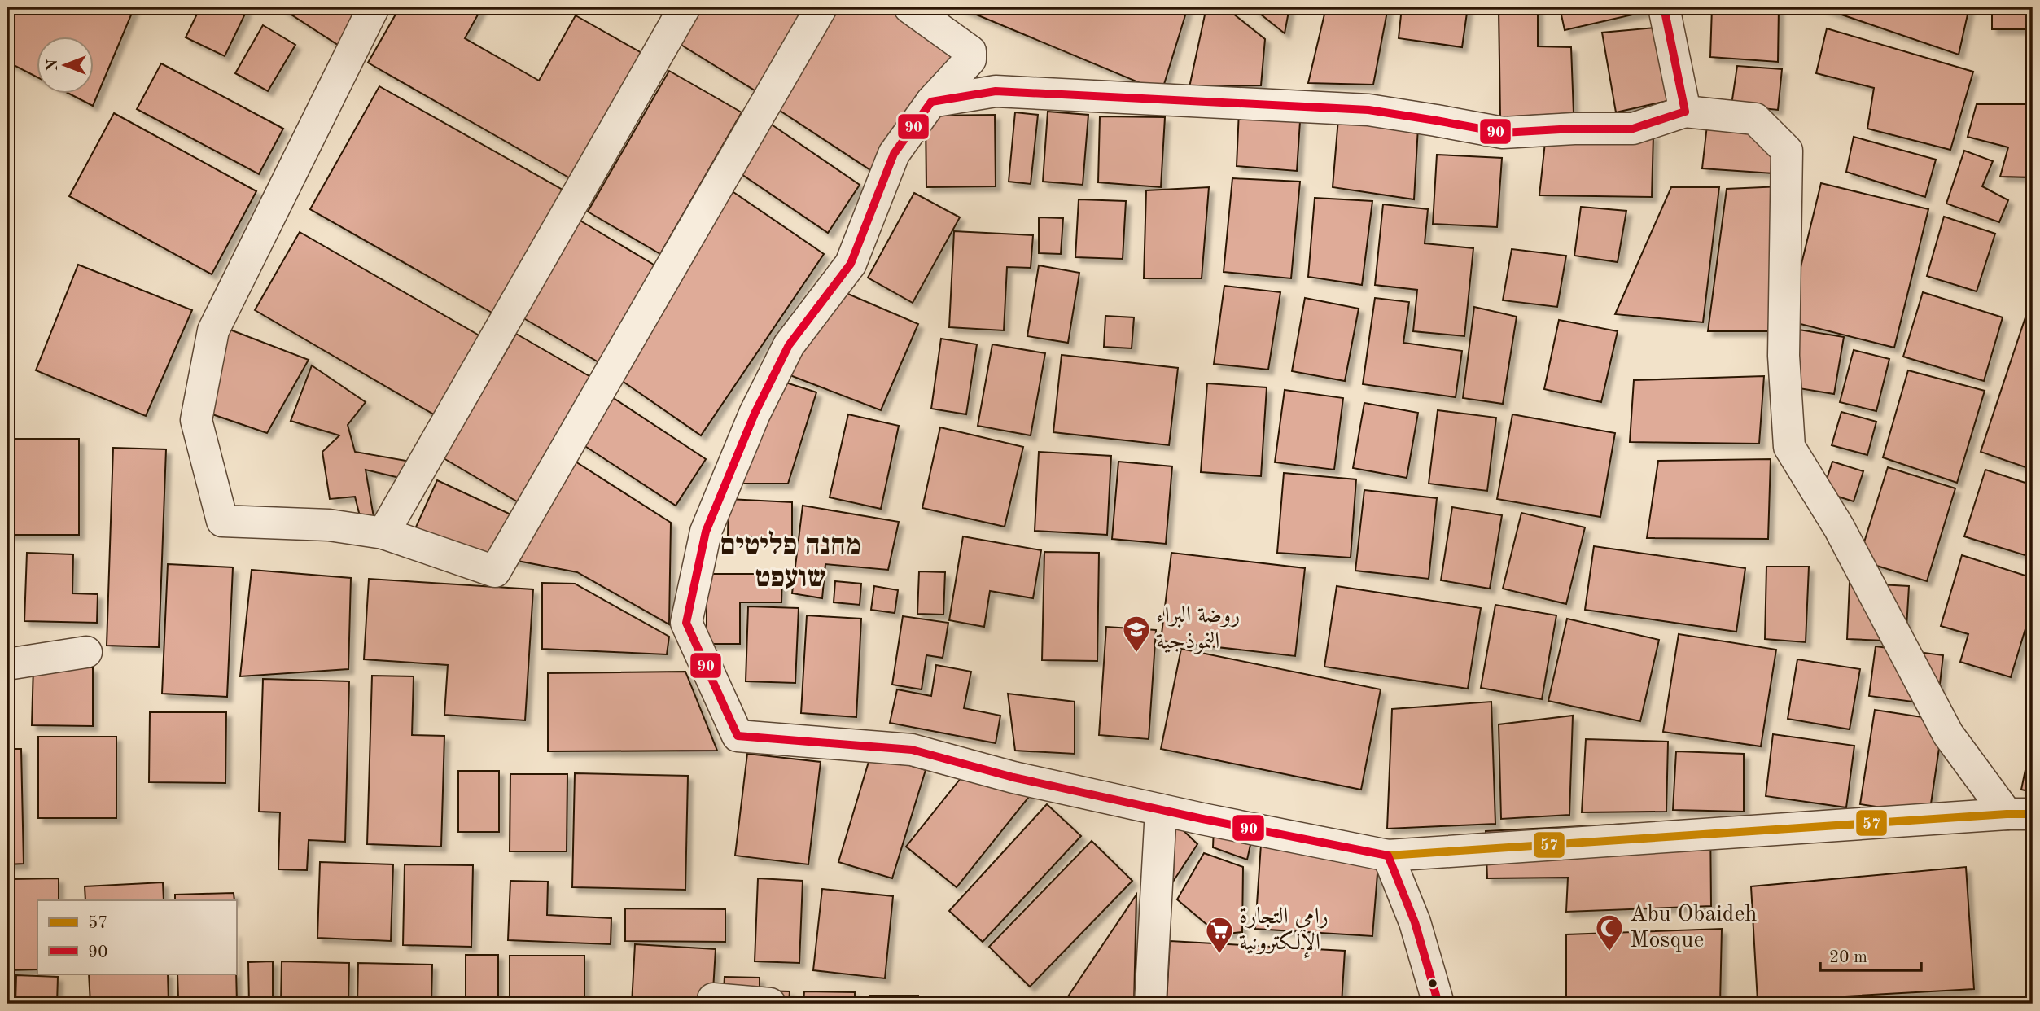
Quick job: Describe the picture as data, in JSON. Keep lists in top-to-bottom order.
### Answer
{
  "districts": ["מחנה פליטים שועפט"],
  "places": {
    "school or university": ["روضة البراء النموذجية"],
    "mosque": ["Abu Obaideh Mosque"],
    "supermarket": ["رامي التجارة الإلكترونية"]
  },
  "lines": ["transit line 90", "transit line 57"],
  "legend": ["57", "90"],
  "scale_bar": "20 m",
  "north": "left"
}
